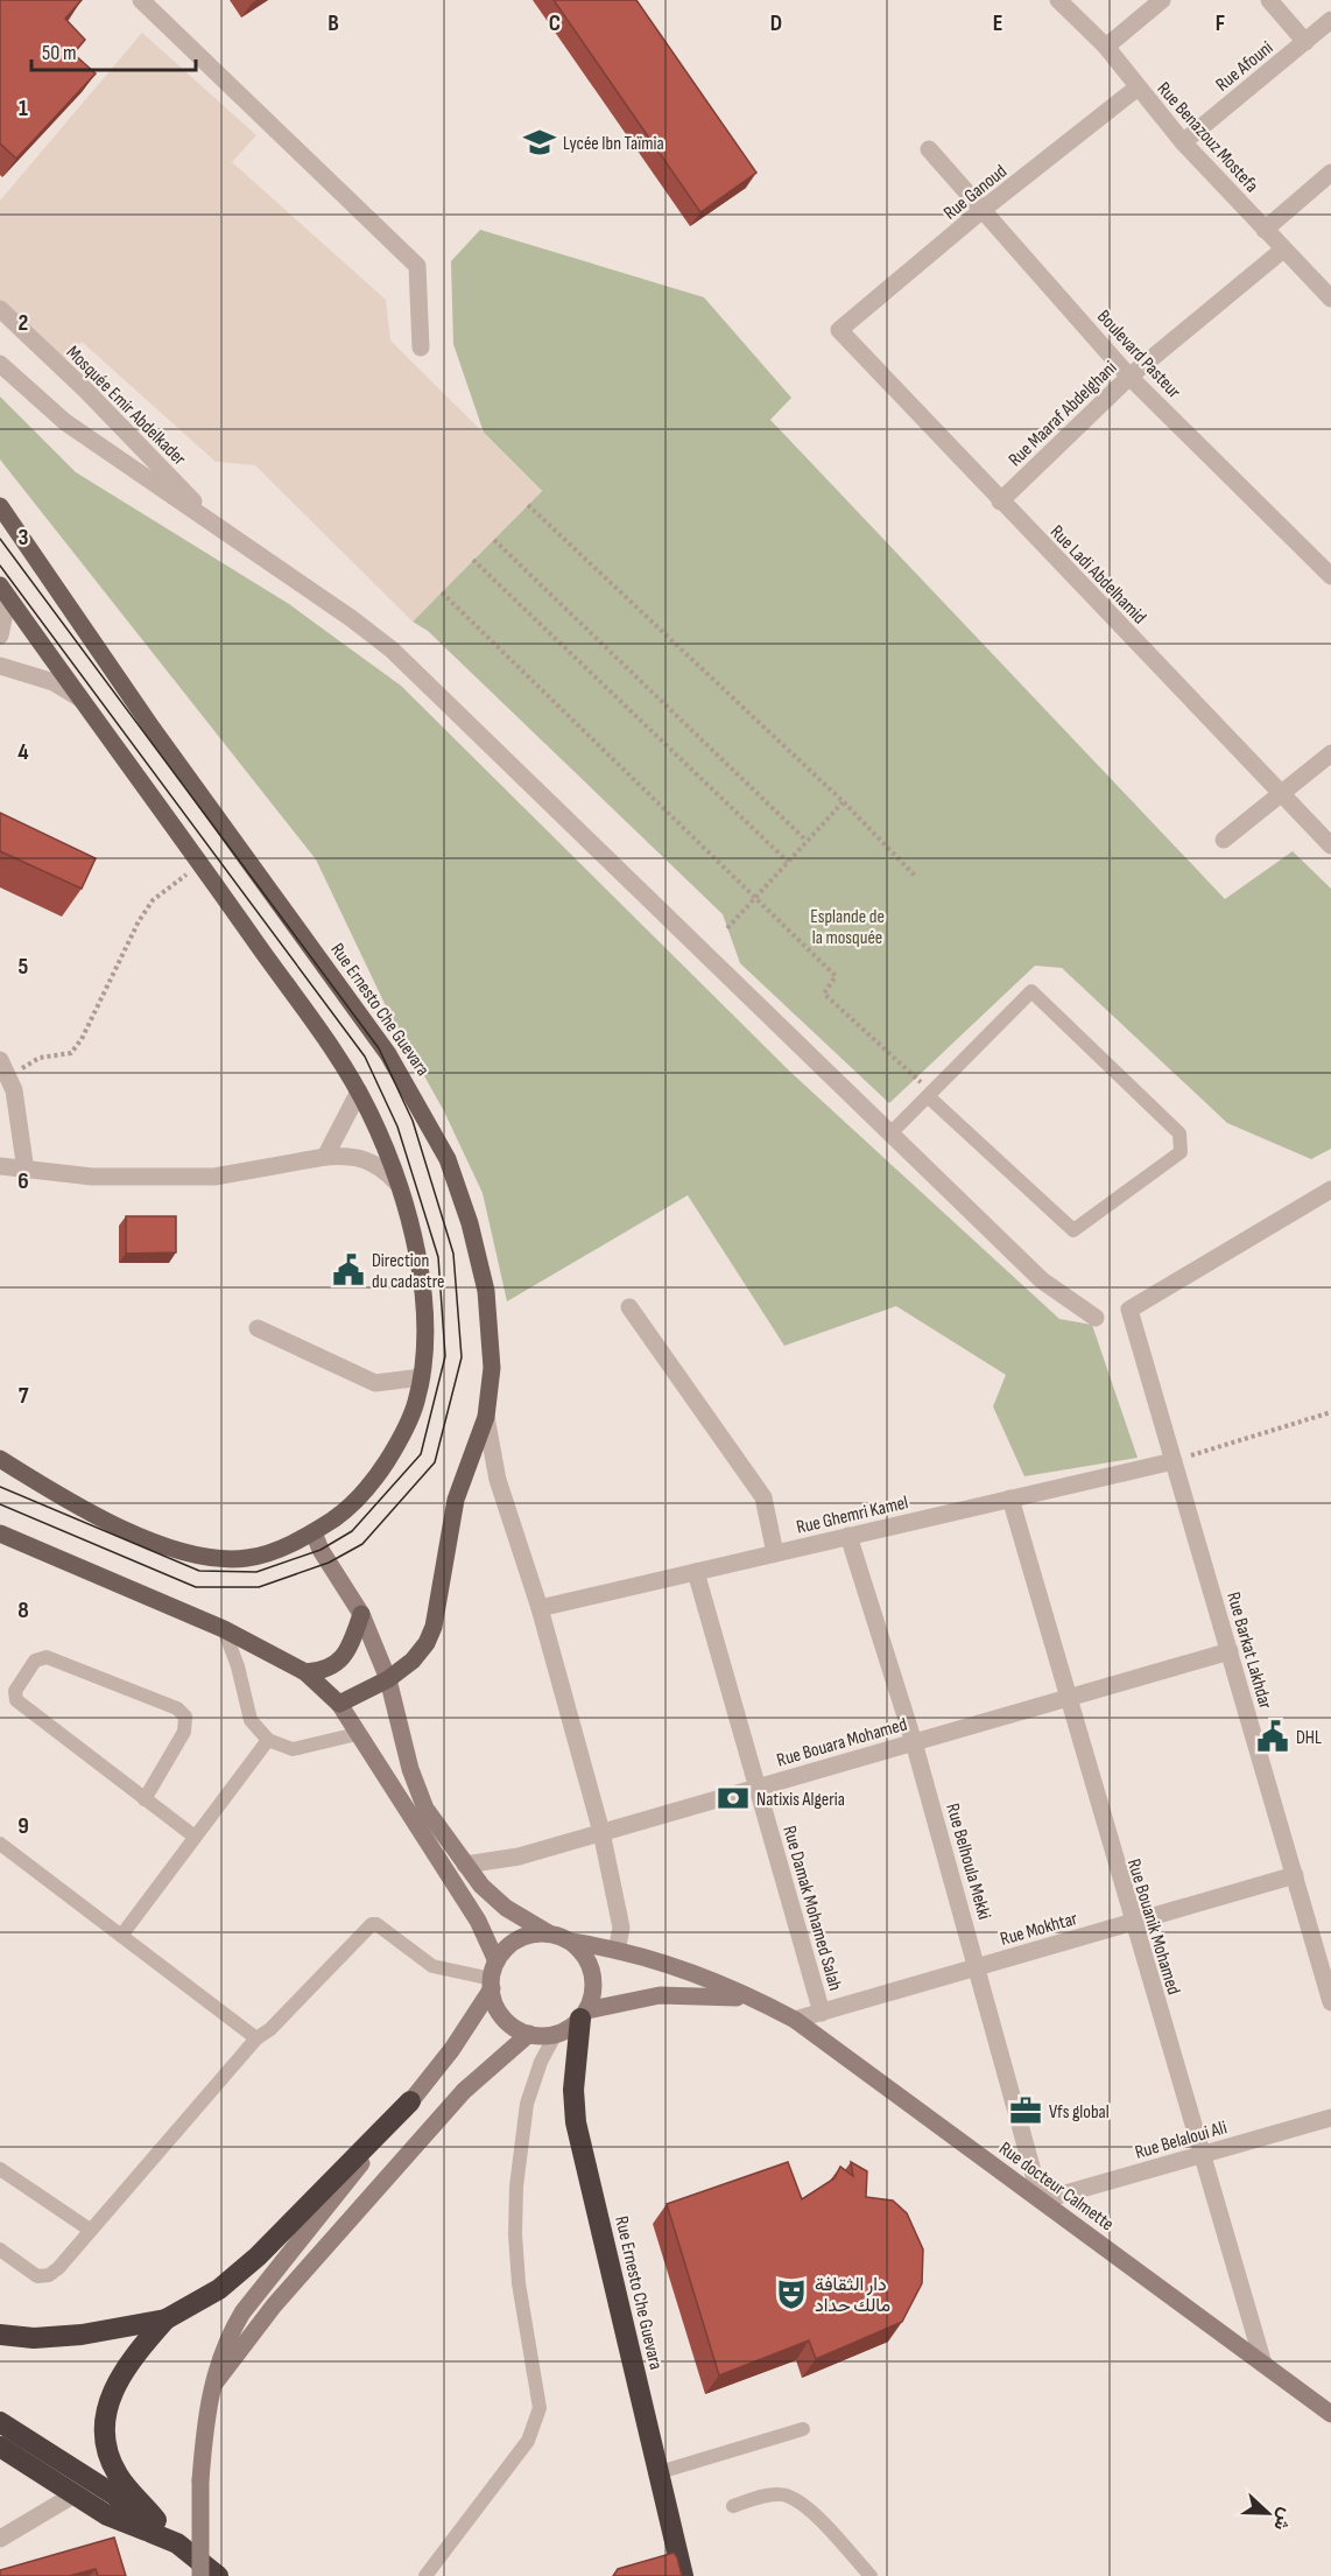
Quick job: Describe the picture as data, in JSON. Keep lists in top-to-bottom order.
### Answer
{
  "streets": {
    "highway": ["Rue Ernesto Che Guevara"],
    "main road": ["Rue docteur Calmette"],
    "street": [
      "Rue Afouni",
      "Rue Benazouz Mostefa",
      "Rue Ganoud",
      "Boulevard Pasteur",
      "Mosquée Emir Abdelkader",
      "Rue Maaraf Abdelghani",
      "Rue Ladi Abdelhamid",
      "Rue Ghemri Kamel",
      "Rue Barkat Lakhdar",
      "Rue Bouara Mohamed",
      "Rue Belhoula Mekki",
      "Rue Damak Mohamed Salah",
      "Rue Bouanik Mohamed",
      "Rue Mokhtar",
      "Rue Belaloui Ali"
    ]
  },
  "crossings": [
    ["Rue Afouni", "Rue Benazouz Mostefa"],
    ["Rue Benazouz Mostefa", "Rue Ganoud"],
    ["Rue Benazouz Mostefa", "Rue Maaraf Abdelghani"],
    ["Rue Ganoud", "Boulevard Pasteur"],
    ["Rue Ganoud", "Rue Ladi Abdelhamid"],
    ["Boulevard Pasteur", "Rue Maaraf Abdelghani"],
    ["Rue Maaraf Abdelghani", "Rue Ladi Abdelhamid"],
    ["Rue Ernesto Che Guevara", "Rue docteur Calmette"],
    ["Rue Ghemri Kamel", "Rue Barkat Lakhdar"],
    ["Rue Ghemri Kamel", "Rue Belhoula Mekki"],
    ["Rue Ghemri Kamel", "Rue Damak Mohamed Salah"],
    ["Rue Ghemri Kamel", "Rue Bouanik Mohamed"],
    ["Rue Barkat Lakhdar", "Rue Bouara Mohamed"],
    ["Rue Barkat Lakhdar", "Rue Mokhtar"],
    ["Rue Bouara Mohamed", "Rue Belhoula Mekki"],
    ["Rue Bouara Mohamed", "Rue Damak Mohamed Salah"],
    ["Rue Bouara Mohamed", "Rue Bouanik Mohamed"],
    ["Rue Belhoula Mekki", "Rue Mokhtar"],
    ["Rue Belhoula Mekki", "Rue Belaloui Ali"],
    ["Rue Belhoula Mekki", "Rue docteur Calmette"],
    ["Rue Damak Mohamed Salah", "Rue Mokhtar"],
    ["Rue Bouanik Mohamed", "Rue Mokhtar"],
    ["Rue Bouanik Mohamed", "Rue Belaloui Ali"],
    ["Rue Bouanik Mohamed", "Rue docteur Calmette"],
    ["Rue Mokhtar", "Rue docteur Calmette"],
    ["Rue Belaloui Ali", "Rue docteur Calmette"]
  ],
  "parks": ["Esplande de la mosquée"],
  "places": {
    "school or university": ["Lycée Ibn Taïmia"],
    "public building": ["Direction du cadastre", "DHL"],
    "bank": ["Natixis Algeria"],
    "office": ["Vfs global"],
    "theatre": ["دار الثقافة مالك حداد"]
  },
  "scale_bar": "50 m",
  "north": "right",
  "grid": {
    "columns": [
      "B",
      "C",
      "D",
      "E",
      "F"
    ],
    "rows": [
      "1",
      "2",
      "3",
      "4",
      "5",
      "6",
      "7",
      "8",
      "9"
    ]
  }
}
